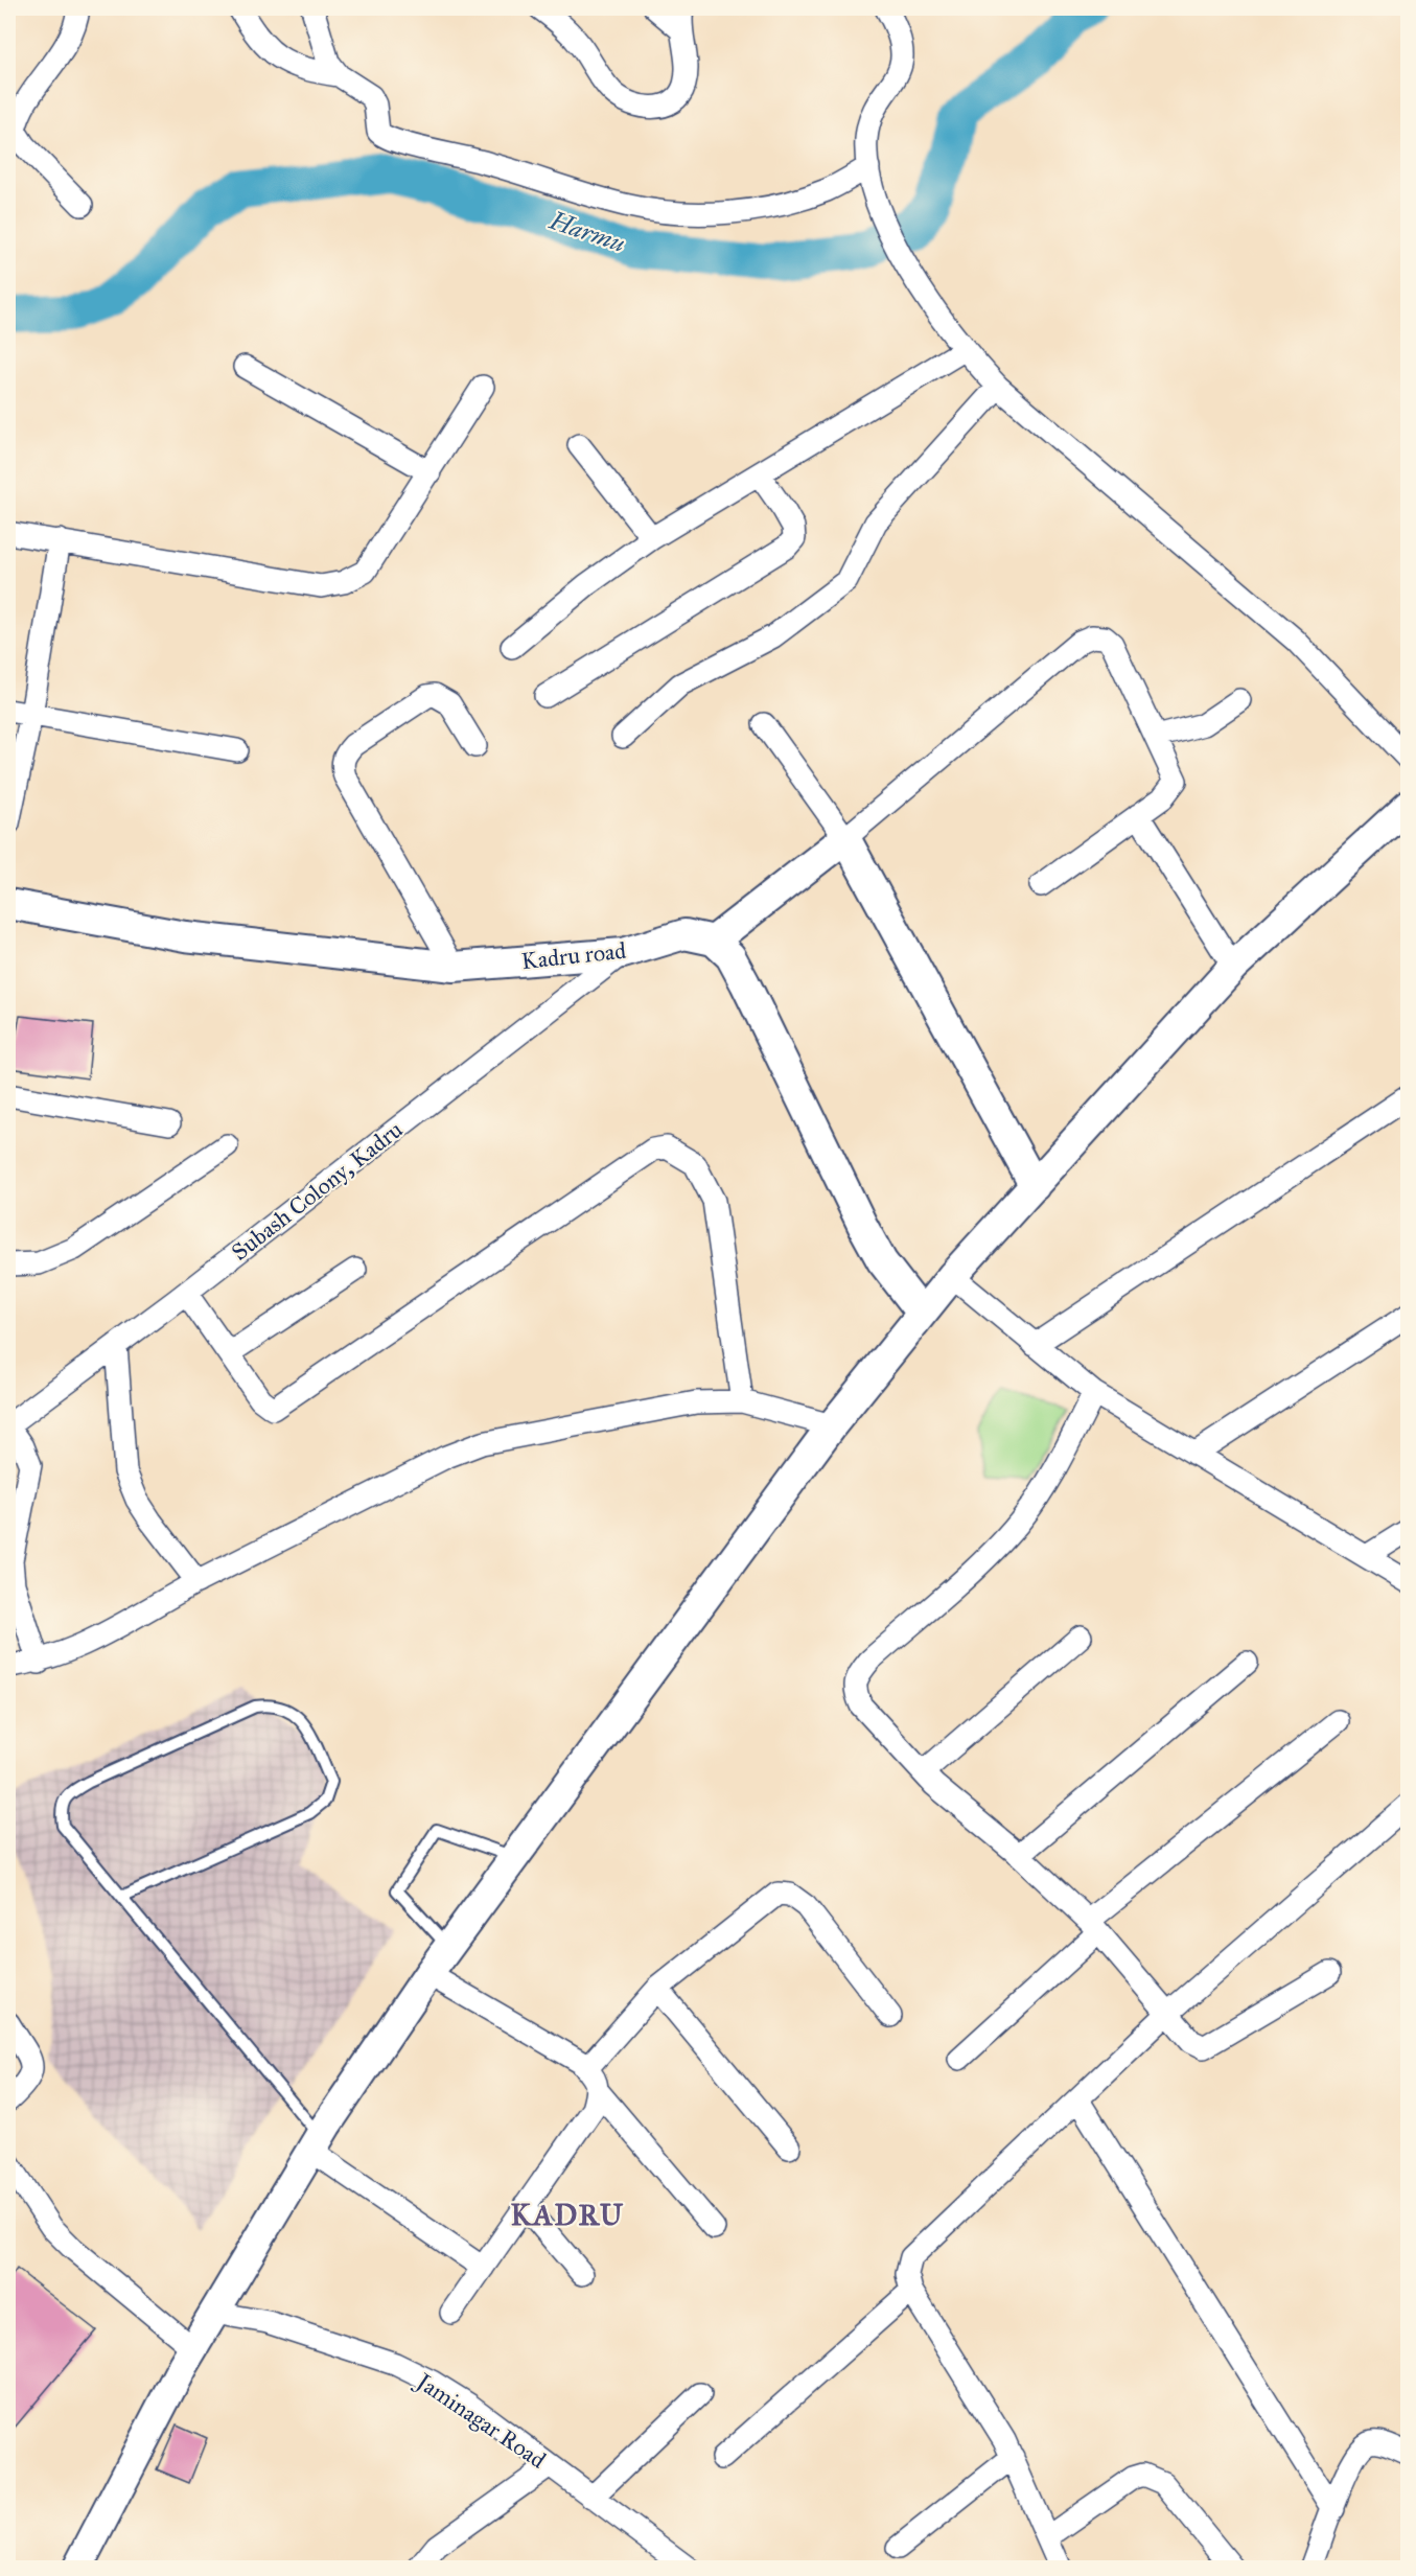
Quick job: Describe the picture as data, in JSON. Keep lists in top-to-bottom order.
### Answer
{
  "streets": {
    "street": ["Kadru road", "Subash Colony, Kadru", "Jaminagar Road"]
  },
  "crossings": [
    ["Kadru road", "Subash Colony, Kadru"]
  ],
  "districts": ["KADRU"],
  "water": ["Harmu"]
}
